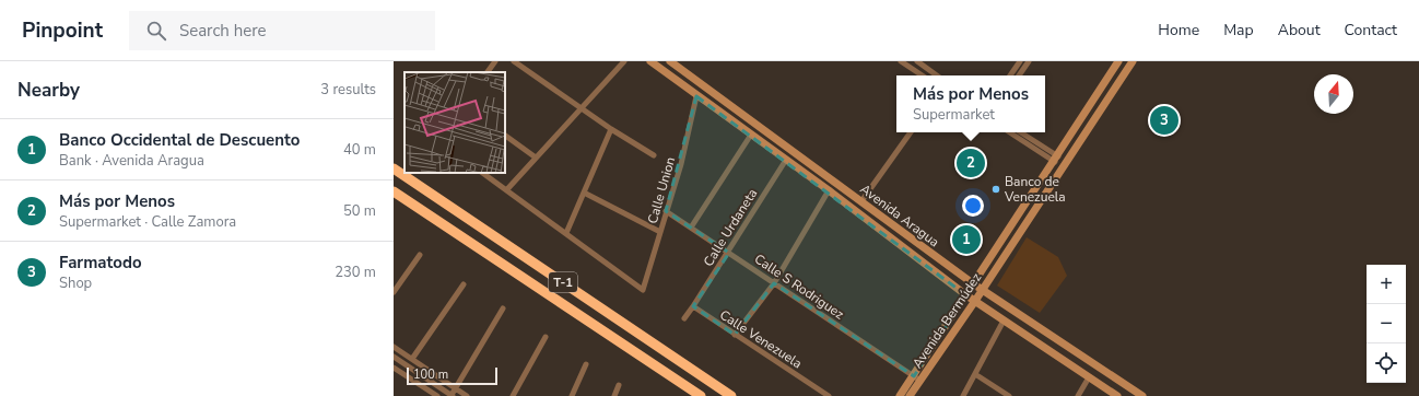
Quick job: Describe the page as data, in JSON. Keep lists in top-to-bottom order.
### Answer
{
  "streets": {
    "highway": ["T-1"],
    "street": [
      "Calle Union",
      "Avenida Aragua",
      "Calle Urdaneta",
      "Calle S Rodriguez",
      "Avenida Bermúdez",
      "Calle Venezuela"
    ]
  },
  "crossings": [
    ["Calle Union", "Avenida Aragua"],
    ["Calle Union", "Calle S Rodriguez"],
    ["Avenida Aragua", "Calle Urdaneta"],
    ["Avenida Aragua", "Avenida Bermúdez"],
    ["Calle Urdaneta", "Calle S Rodriguez"],
    ["Calle Urdaneta", "Calle Venezuela"],
    ["Calle S Rodriguez", "Avenida Bermúdez"]
  ],
  "places": ["Banco de Venezuela"],
  "scale_bar": "100 m",
  "north": "top",
  "page": {
    "header": "Pinpoint",
    "search": "Search here",
    "nav": [
      "Home",
      "Map",
      "About",
      "Contact"
    ],
    "heading": ["Nearby", "3 results"],
    "popup": ["Más por Menos", "Supermarket"],
    "pins": ["3", "2", "1"],
    "list": [
      {
        "mark": "1",
        "name": "Banco Occidental de Descuento",
        "note": "Bank · Avenida Aragua",
        "value": "40 m"
      },
      {
        "mark": "2",
        "name": "Más por Menos",
        "note": "Supermarket · Calle Zamora",
        "value": "50 m"
      },
      {
        "mark": "3",
        "name": "Farmatodo",
        "note": "Shop",
        "value": "230 m"
      }
    ],
    "map_buttons": ["+", "−"],
    "scale": "100 m"
  }
}
